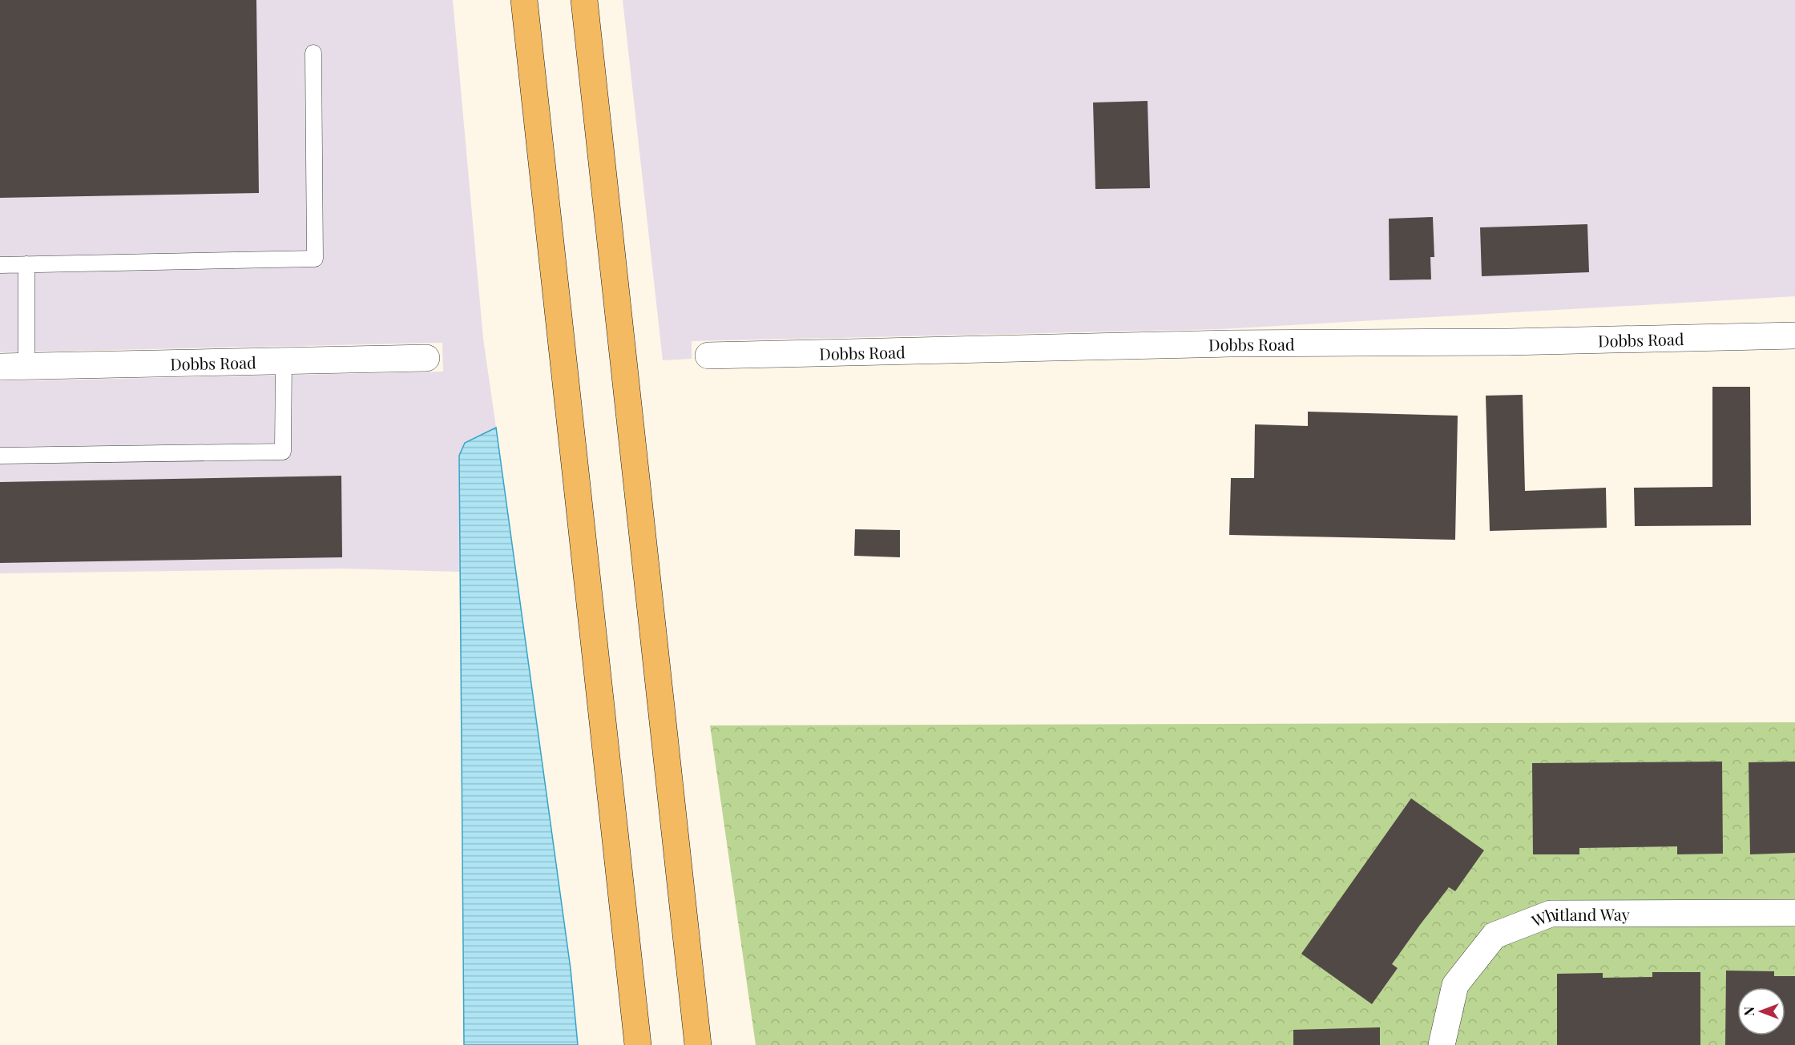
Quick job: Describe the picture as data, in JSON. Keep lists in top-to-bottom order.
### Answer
{
  "streets": {
    "street": ["Dobbs Road", "Whitland Way"]
  },
  "north": "left"
}
